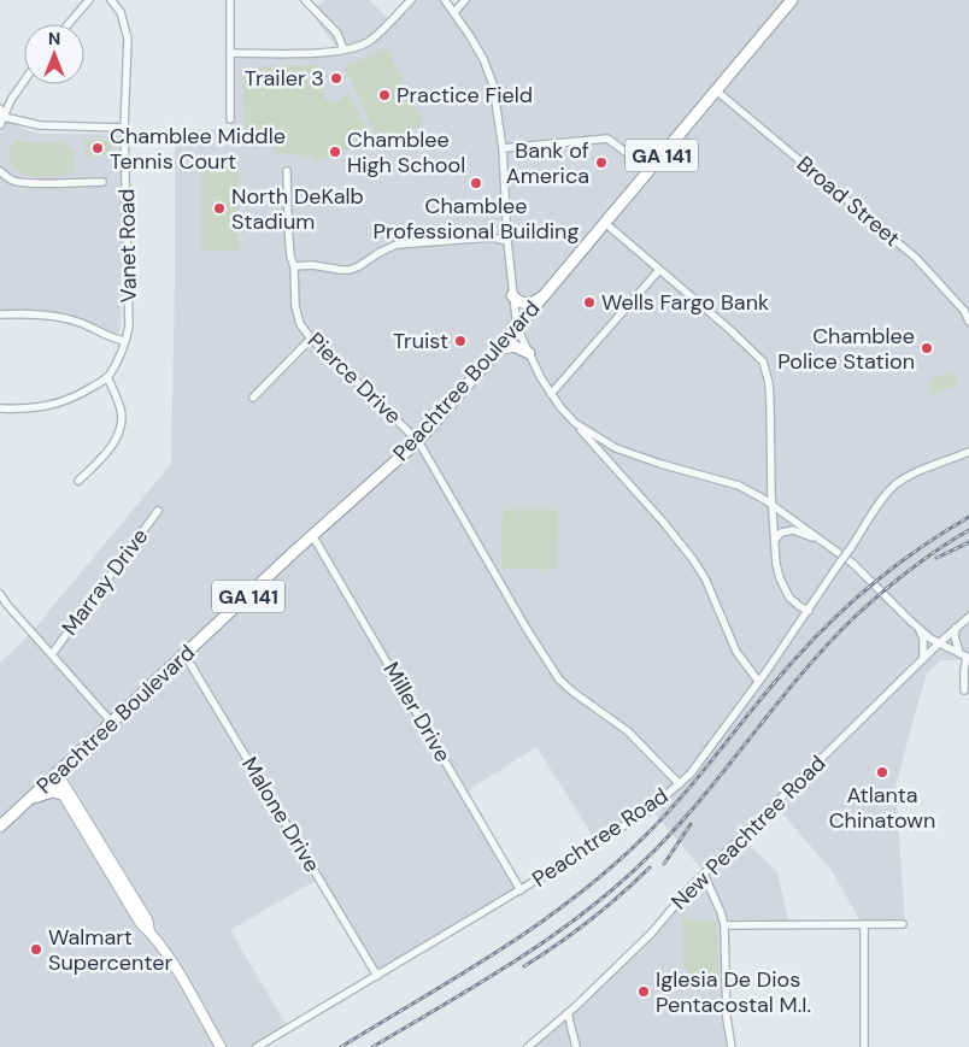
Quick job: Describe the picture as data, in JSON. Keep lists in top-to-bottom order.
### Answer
{
  "streets": {
    "highway": ["GA 141", "Peachtree Boulevard"],
    "street": [
      "Broad Street",
      "Vanet Road",
      "Pierce Drive",
      "Marray Drive",
      "Miller Drive",
      "Malone Drive",
      "New Peachtree Road",
      "Peachtree Road"
    ]
  },
  "crossings": [
    ["Broad Street", "Peachtree Boulevard"],
    ["Pierce Drive", "Peachtree Boulevard"],
    ["Pierce Drive", "Peachtree Road"],
    ["Peachtree Boulevard", "Miller Drive"],
    ["Peachtree Boulevard", "Malone Drive"],
    ["Miller Drive", "Peachtree Road"],
    ["Malone Drive", "Peachtree Road"]
  ],
  "places": [
    "Trailer 3",
    "Practice Field",
    "Chamblee Middle Tennis Court",
    "Chamblee High School",
    "Bank of America",
    "Chamblee Professional Building",
    "North DeKalb Stadium",
    "Wells Fargo Bank",
    "Truist",
    "Chamblee Police Station",
    "Atlanta Chinatown",
    "Walmart Supercenter",
    "Iglesia De Dios Pentacostal M.I."
  ],
  "north": "top"
}
